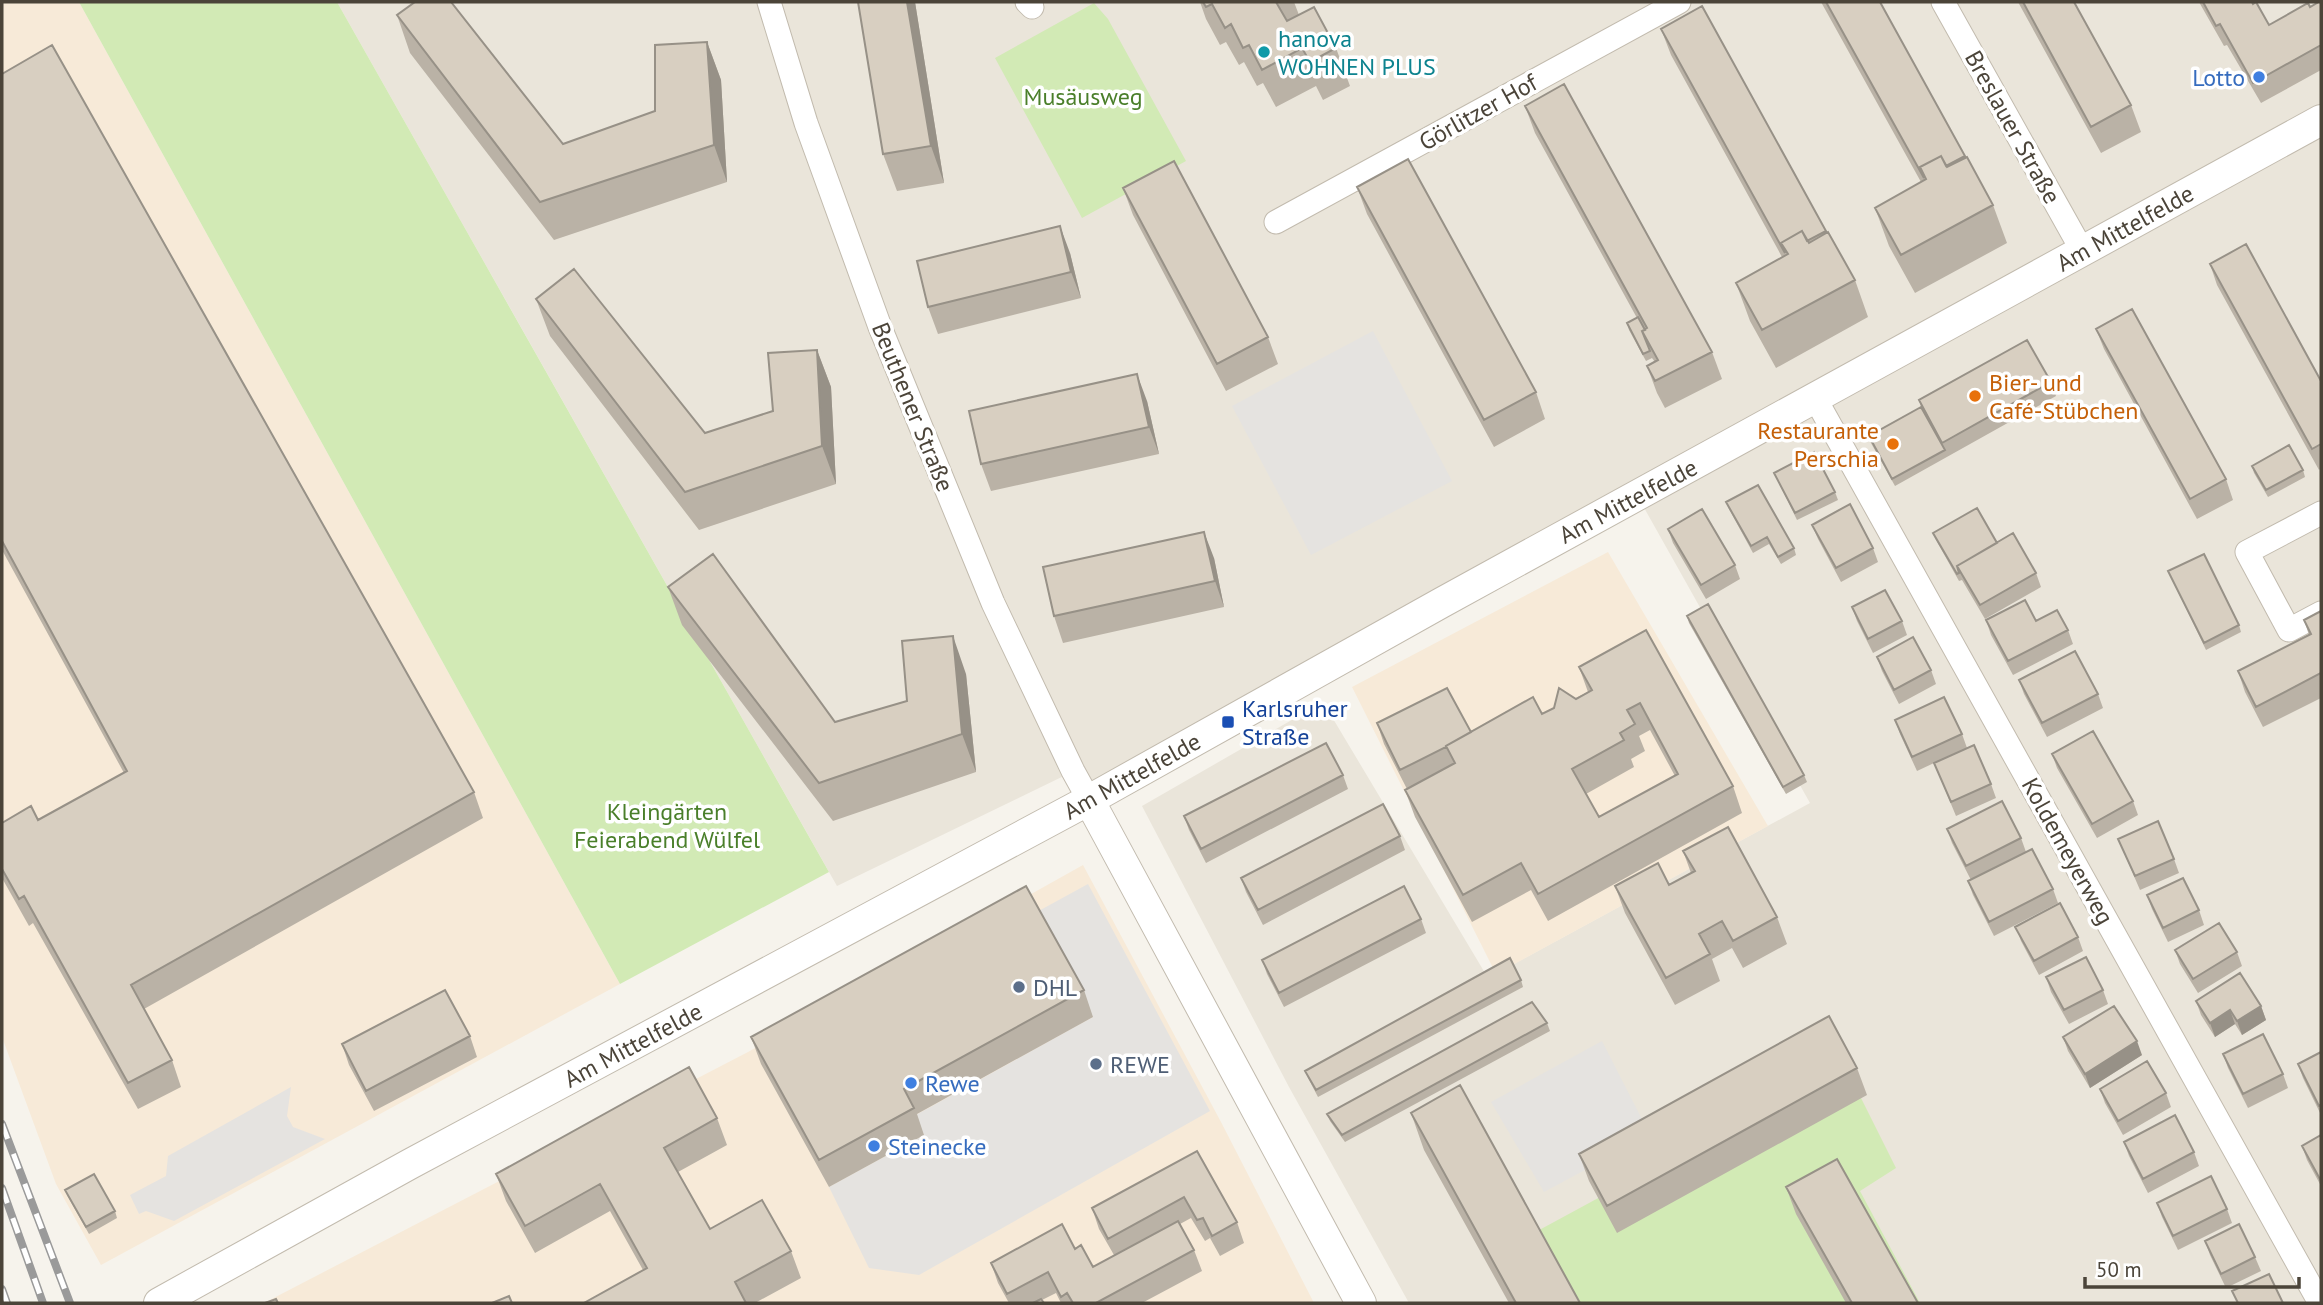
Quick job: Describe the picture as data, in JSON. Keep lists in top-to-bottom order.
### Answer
{
  "streets": {
    "street": [
      "Görlitzer Hof",
      "Breslauer Straße",
      "Am Mittelfelde",
      "Beuthener Straße",
      "Koldemeyerweg"
    ]
  },
  "crossings": [
    ["Breslauer Straße", "Am Mittelfelde"],
    ["Am Mittelfelde", "Beuthener Straße"],
    ["Am Mittelfelde", "Koldemeyerweg"]
  ],
  "parks": ["Musäusweg", "Kleingärten Feierabend Wülfel"],
  "places": {
    "other": [
      "hanova WOHNEN PLUS",
      "Lotto",
      "Bier- und Café-Stübchen",
      "Restaurante Perschia",
      "DHL",
      "REWE",
      "Rewe",
      "Steinecke"
    ],
    "transit": ["Karlsruher Straße"]
  },
  "scale_bar": "50 m"
}
